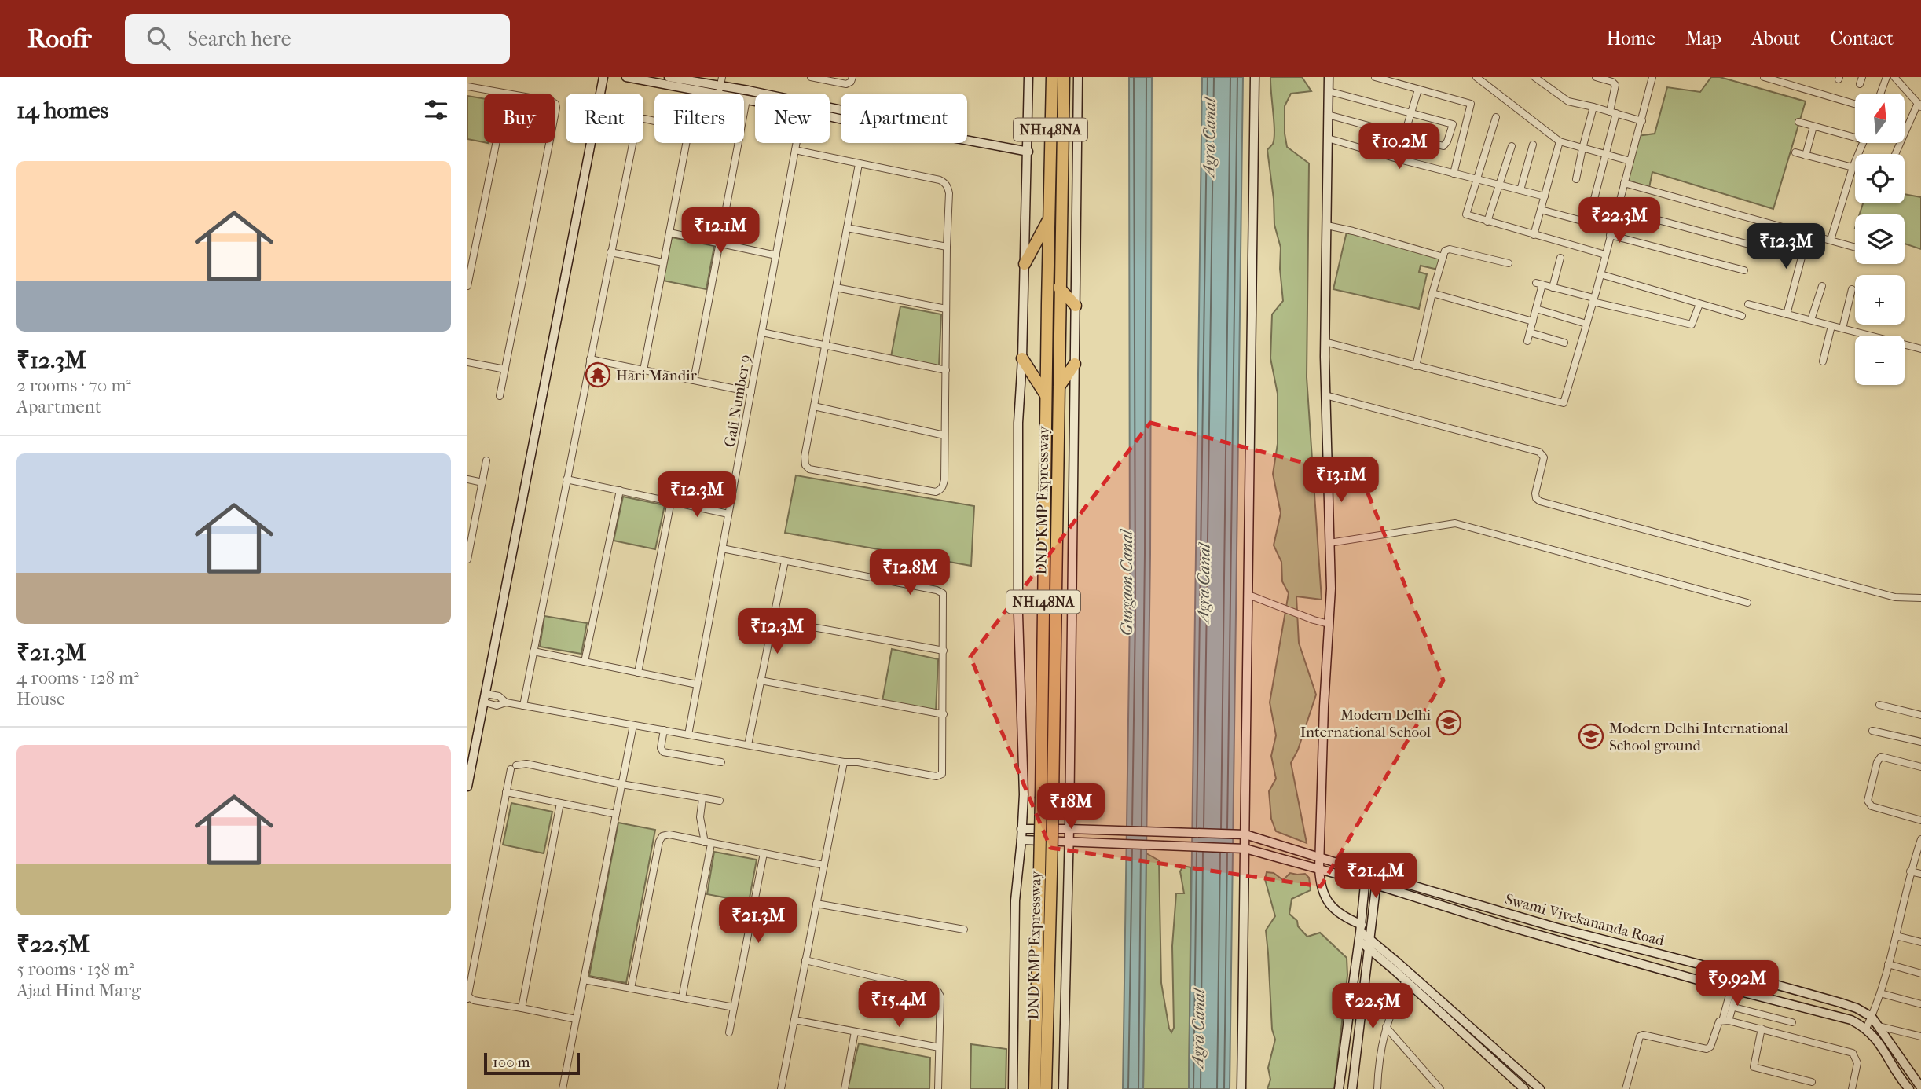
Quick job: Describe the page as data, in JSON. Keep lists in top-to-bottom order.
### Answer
{
  "streets": {
    "highway": ["NH148NA", "DND KMP Expressway"],
    "street": ["Gali Number 9", "Swami Vivekananda Road"]
  },
  "water": ["Agra Canal", "Gurgaon Canal"],
  "places": {
    "temple": ["Hari Mandir"],
    "school or university": ["Modern Delhi International School", "Modern Delhi International School ground"]
  },
  "scale_bar": "100 m",
  "north": "top",
  "page": {
    "header": "Roofr",
    "search": "Search here",
    "nav": [
      "Home",
      "Map",
      "About",
      "Contact"
    ],
    "heading": "14 homes",
    "map_buttons": ["+", "−"],
    "chip": [
      "Buy",
      "Rent",
      "Filters",
      "New",
      "Apartment"
    ],
    "price": [
      "₹10.2M",
      "₹22.3M",
      "₹12.1M",
      "₹12.3M",
      "₹13.1M",
      "₹12.3M",
      "₹12.8M",
      "₹12.3M",
      "₹18M",
      "₹21.4M",
      "₹21.3M",
      "₹9.92M",
      "₹15.4M",
      "₹22.5M"
    ],
    "list": [
      {
        "name": "₹12.3M",
        "note": "2 rooms · 70 m² · Apartment"
      },
      {
        "name": "₹21.3M",
        "note": "4 rooms · 128 m² · House"
      },
      {
        "name": "₹22.5M",
        "note": "5 rooms · 138 m² · Ajad Hind Marg"
      }
    ],
    "scale": "100 m"
  }
}
